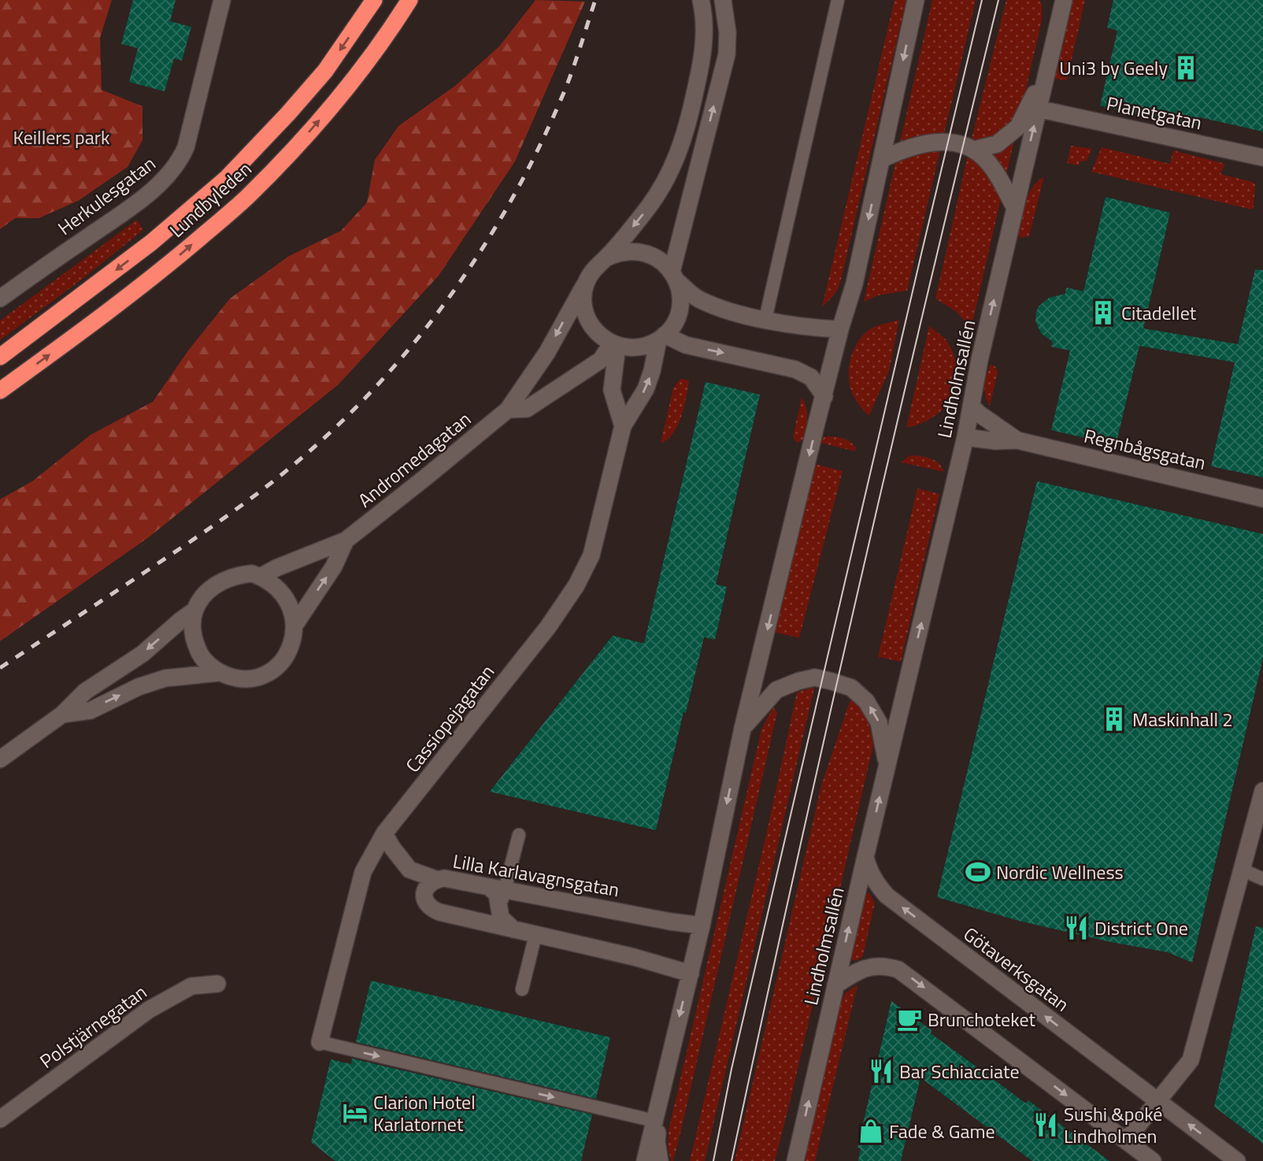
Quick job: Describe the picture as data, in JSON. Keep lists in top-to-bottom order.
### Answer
{
  "streets": {
    "highway": ["Lundbyleden"],
    "street": [
      "Planetgatan",
      "Herkulesgatan",
      "Lindholmsallén",
      "Regnbågsgatan",
      "Andromedagatan",
      "Cassiopejagatan",
      "Lilla Karlavagnsgatan",
      "Götaverksgatan",
      "Polstjärnegatan"
    ]
  },
  "crossings": [
    ["Planetgatan", "Lindholmsallén"],
    ["Lindholmsallén", "Regnbågsgatan"],
    ["Lindholmsallén", "Lilla Karlavagnsgatan"],
    ["Lindholmsallén", "Götaverksgatan"],
    ["Andromedagatan", "Cassiopejagatan"]
  ],
  "parks": ["Keillers park"],
  "places": {
    "building": ["Uni3 by Geely", "Citadellet", "Maskinhall 2"],
    "sports": ["Nordic Wellness"],
    "restaurant": ["District One", "Bar Schiacciate", "Sushi &poké Lindholmen"],
    "cafe": ["Brunchoteket"],
    "hotel": ["Clarion Hotel Karlatornet"],
    "shop": ["Fade & Game"]
  }
}
